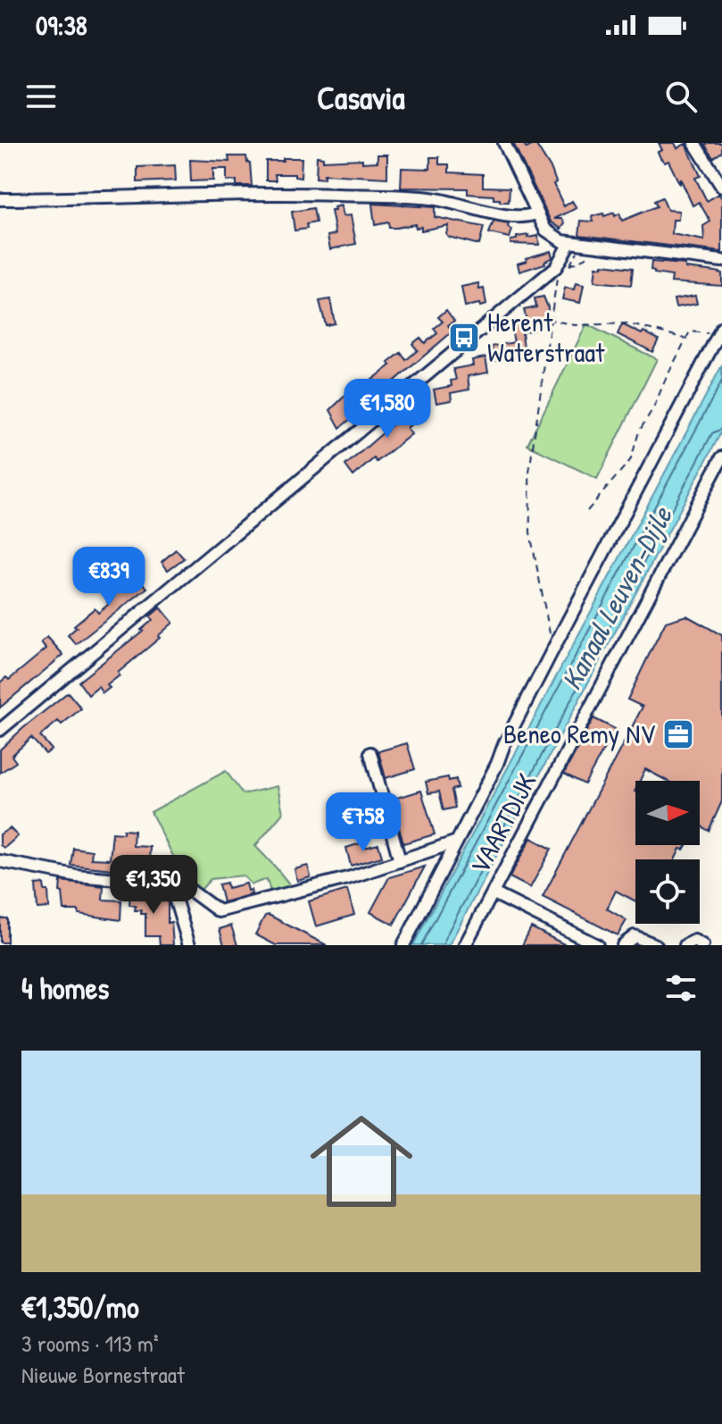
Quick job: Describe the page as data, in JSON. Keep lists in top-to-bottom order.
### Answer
{
  "streets": {
    "street": ["VAARTDIJK"]
  },
  "water": ["Kanaal Leuven-Dijle"],
  "places": {
    "bus stop": ["Herent Waterstraat"],
    "office": ["Beneo Remy NV"]
  },
  "north": "right",
  "page": {
    "status": "09:38",
    "header": "Casavia",
    "price": [
      "€1,580",
      "€839",
      "€758",
      "€1,350"
    ],
    "heading": "4 homes",
    "list": [
      {
        "name": "€1,350/mo",
        "note": "3 rooms · 113 m² · Nieuwe Bornestraat"
      }
    ]
  }
}
